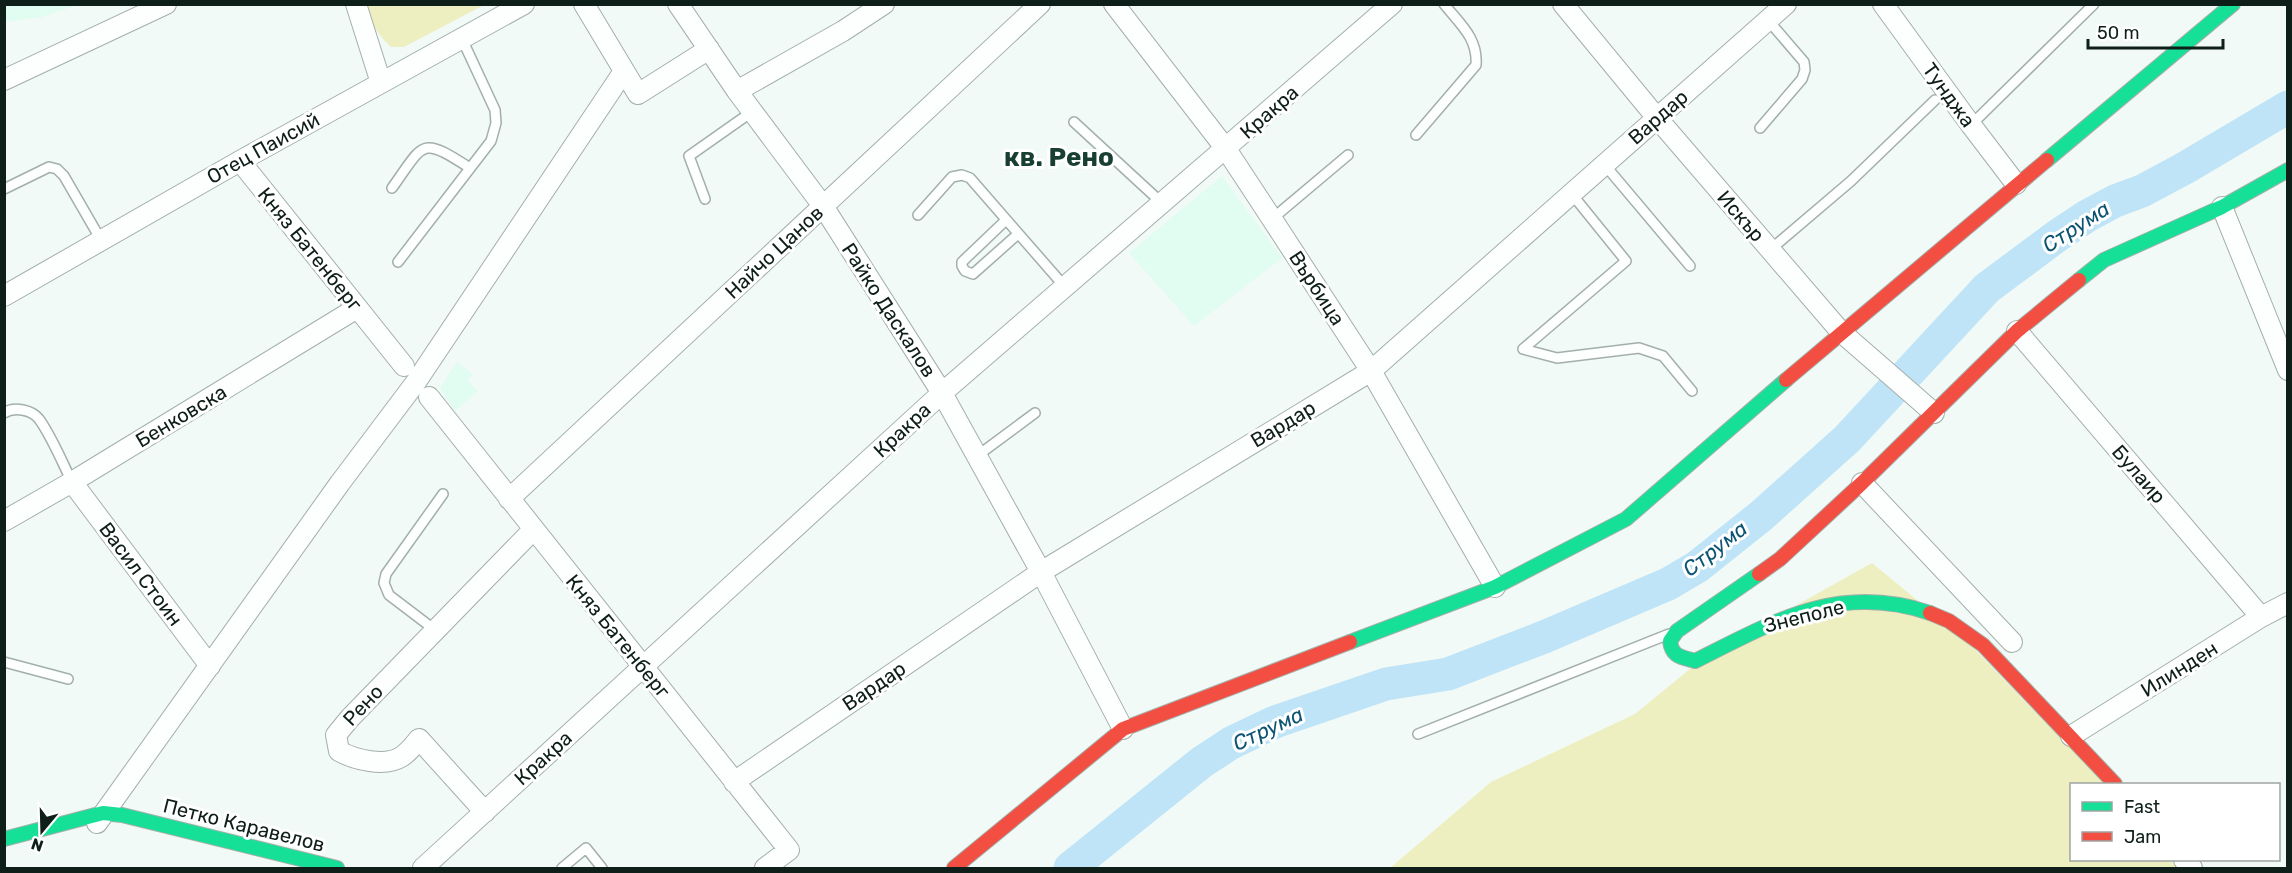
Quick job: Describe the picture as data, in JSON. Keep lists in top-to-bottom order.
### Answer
{
  "streets": {
    "main road": ["Знеполе", "Петко Каравелов"],
    "street": [
      "Тунджа",
      "Кракра",
      "Вардар",
      "Отец Паисий",
      "Искър",
      "Княз Батенберг",
      "Найчо Цанов",
      "Върбица",
      "Райко Даскалов",
      "Бенковска",
      "Булаир",
      "Васил Стоин",
      "Илинден",
      "Рено"
    ]
  },
  "crossings": [
    ["Кракра", "Княз Батенберг"],
    ["Кракра", "Върбица"],
    ["Кракра", "Райко Даскалов"],
    ["Кракра", "Рено"],
    ["Вардар", "Искър"],
    ["Вардар", "Княз Батенберг"],
    ["Вардар", "Върбица"],
    ["Вардар", "Райко Даскалов"],
    ["Отец Паисий", "Княз Батенберг"],
    ["Княз Батенберг", "Найчо Цанов"],
    ["Княз Батенберг", "Бенковска"],
    ["Княз Батенберг", "Рено"],
    ["Найчо Цанов", "Райко Даскалов"],
    ["Бенковска", "Васил Стоин"],
    ["Булаир", "Илинден"],
    ["Знеполе", "Илинден"]
  ],
  "districts": ["кв. Рено"],
  "water": ["Струма"],
  "legend": ["Fast", "Jam"],
  "scale_bar": "50 m",
  "north": "bottom"
}
